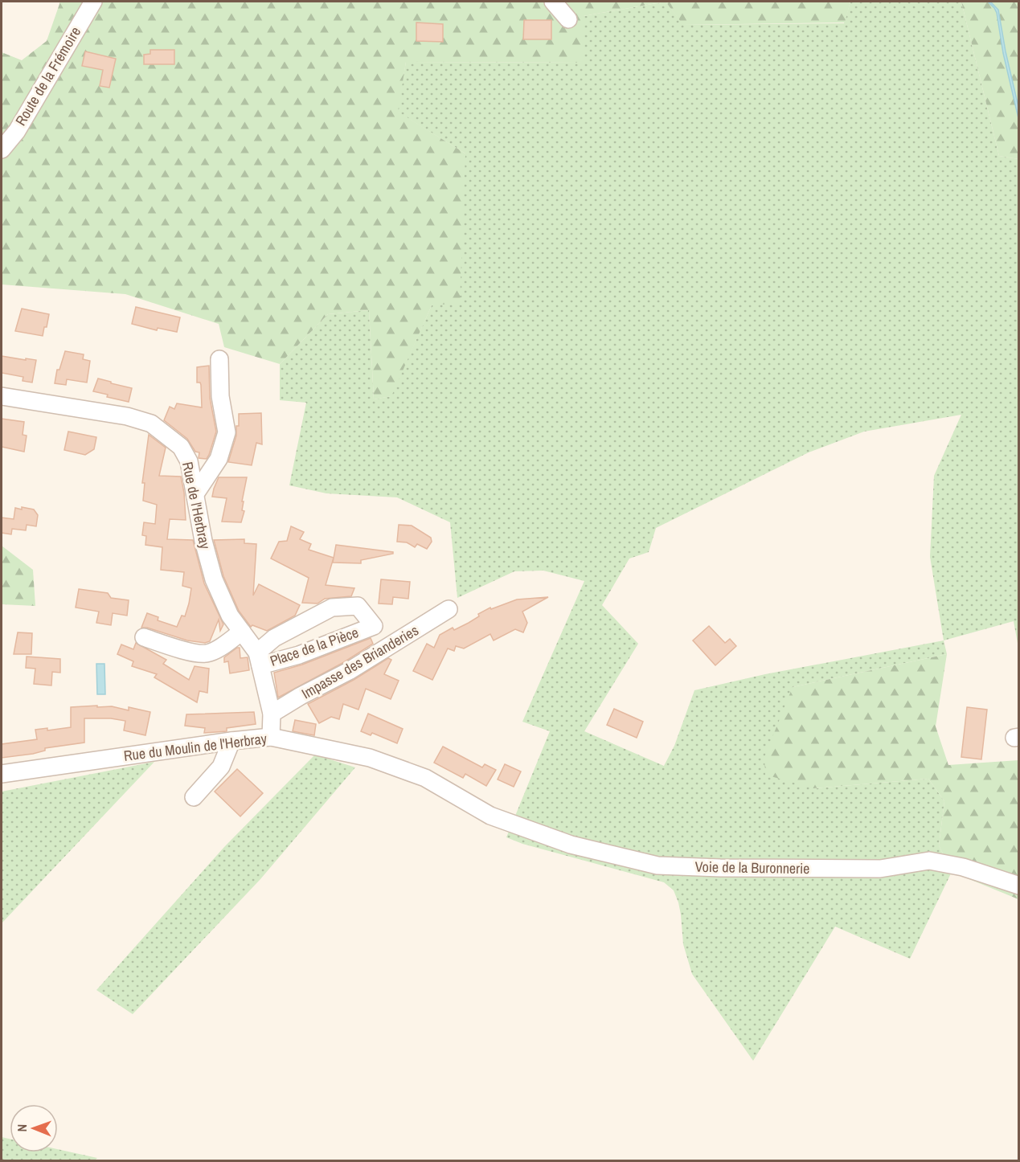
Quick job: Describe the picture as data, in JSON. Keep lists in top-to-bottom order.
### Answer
{
  "streets": {
    "street": [
      "Route de la Frémoire",
      "Rue de l'Herbray",
      "Place de la Pièce",
      "Impasse des Brianderies",
      "Rue du Moulin de l'Herbray",
      "Voie de la Buronnerie"
    ]
  },
  "crossings": [
    ["Rue de l'Herbray", "Place de la Pièce"],
    ["Rue de l'Herbray", "Impasse des Brianderies"],
    ["Rue de l'Herbray", "Rue du Moulin de l'Herbray"],
    ["Rue du Moulin de l'Herbray", "Voie de la Buronnerie"]
  ],
  "north": "left"
}
